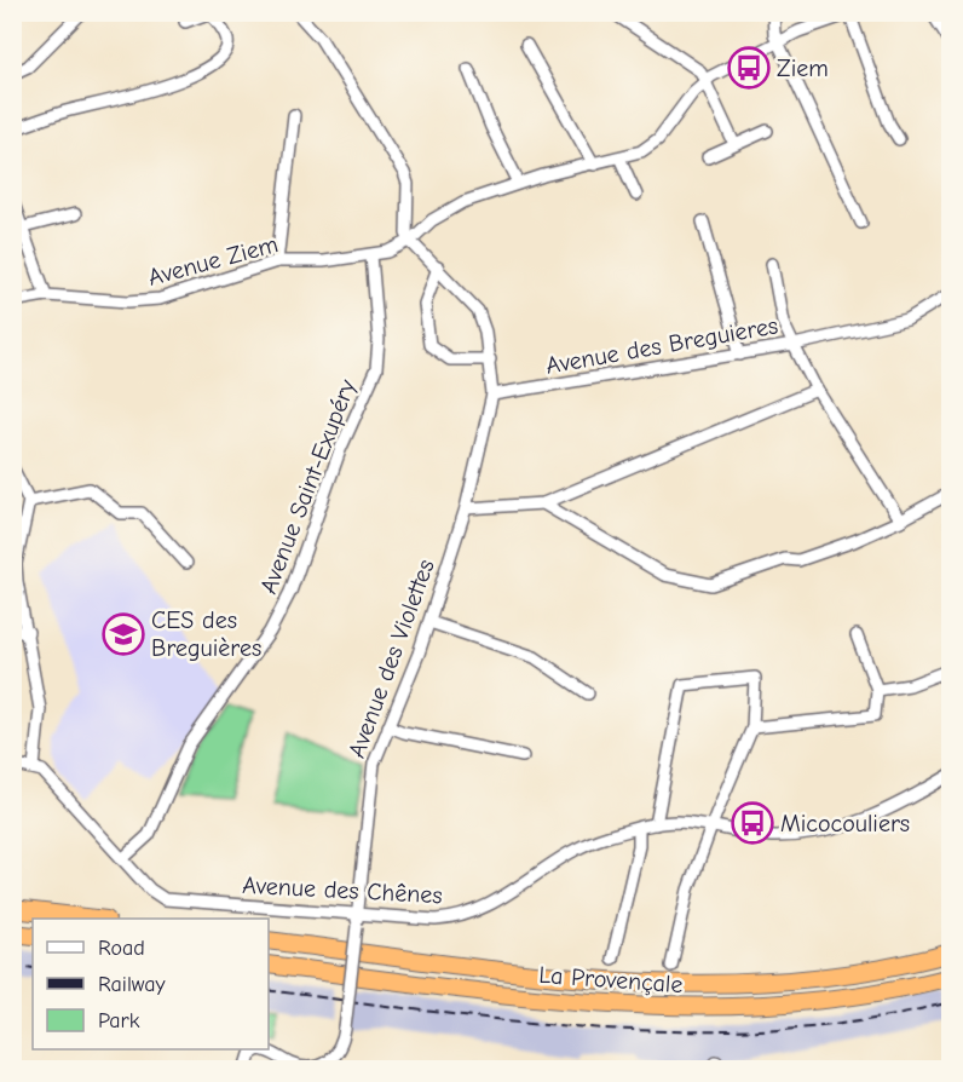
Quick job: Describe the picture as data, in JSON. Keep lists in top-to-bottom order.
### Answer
{
  "streets": {
    "highway": ["La Provençale"],
    "street": [
      "Avenue Ziem",
      "Avenue des Breguieres",
      "Avenue Saint-Exupéry",
      "Avenue des Violettes",
      "Avenue des Chênes"
    ]
  },
  "crossings": [
    ["Avenue Ziem", "Avenue Saint-Exupéry"],
    ["Avenue Ziem", "Avenue des Violettes"],
    ["Avenue des Breguieres", "Avenue des Violettes"],
    ["Avenue Saint-Exupéry", "Avenue des Chênes"],
    ["Avenue des Violettes", "Avenue des Chênes"]
  ],
  "places": {
    "bus stop": ["Ziem", "Micocouliers"],
    "school or university": ["CES des Breguières"]
  },
  "legend": ["Road", "Railway", "Park"]
}
